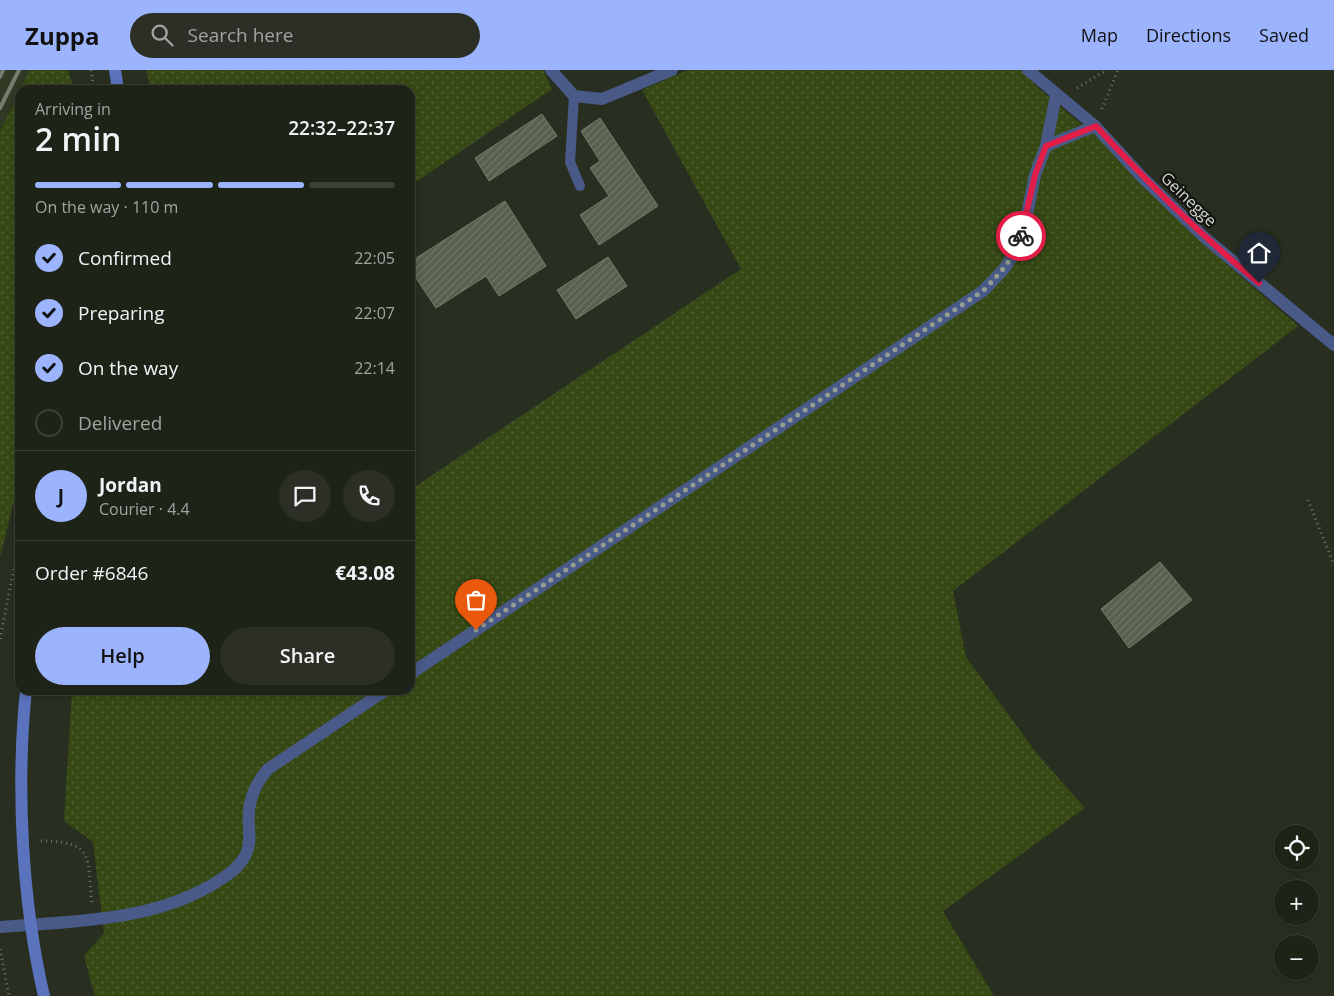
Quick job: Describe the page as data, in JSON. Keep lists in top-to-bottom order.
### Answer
{
  "streets": {
    "street": ["Geinegge"]
  },
  "page": {
    "header": "Zuppa",
    "search": "Search here",
    "nav": ["Map", "Directions", "Saved"],
    "heading": ["2 min", "Arriving in", "22:32–22:37"],
    "panel": [
      "Jordan",
      "Courier · 4.4",
      "Order #6846",
      "€43.08"
    ],
    "bar": "On the way · 110 m",
    "list": [
      ["Confirmed", "22:05"],
      ["Preparing", "22:07"],
      ["On the way", "22:14"],
      "Delivered"
    ],
    "round": "J",
    "buttons": ["Help", "Share"],
    "map_buttons": ["+", "−"]
  }
}
